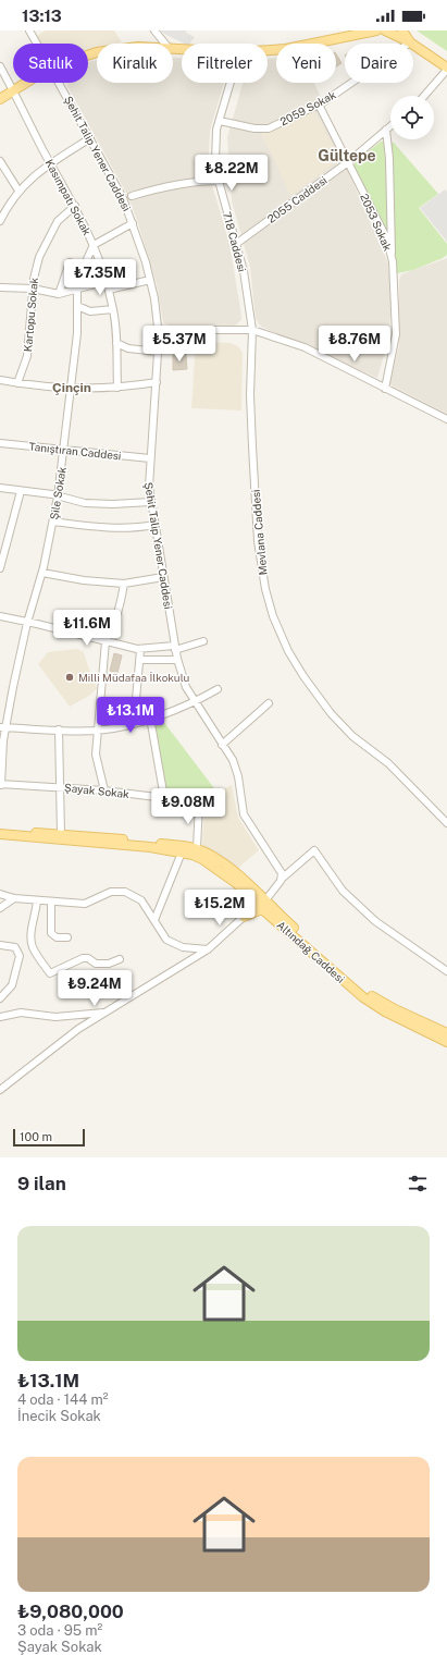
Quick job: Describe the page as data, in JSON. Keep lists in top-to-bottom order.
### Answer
{
  "streets": {
    "main road": ["Altındağ Caddesi"],
    "street": [
      "2059 Sokak",
      "Şehit Talip Yener Caddesi",
      "Kasımpatı Sokak",
      "2055 Caddesi",
      "2053 Sokak",
      "718 Caddesi",
      "Kartopu Sokak",
      "Tanıştıran Caddesi",
      "Şile Sokak",
      "Mevlana Caddesi",
      "Şayak Sokak"
    ]
  },
  "crossings": [
    ["2059 Sokak", "2053 Sokak"],
    ["2059 Sokak", "718 Caddesi"],
    ["Şehit Talip Yener Caddesi", "Tanıştıran Caddesi"],
    ["Kasımpatı Sokak", "Kartopu Sokak"],
    ["Kasımpatı Sokak", "Şile Sokak"],
    ["2055 Caddesi", "2053 Sokak"],
    ["2055 Caddesi", "718 Caddesi"],
    ["718 Caddesi", "Mevlana Caddesi"],
    ["Tanıştıran Caddesi", "Şile Sokak"],
    ["Şile Sokak", "Şayak Sokak"],
    ["Şayak Sokak", "Altındağ Caddesi"]
  ],
  "districts": ["Gültepe", "Çinçin"],
  "places": ["Milli Müdafaa İlkokulu"],
  "scale_bar": "100 m",
  "page": {
    "status": "13:13",
    "chip": [
      "Satılık",
      "Kiralık",
      "Filtreler",
      "Yeni",
      "Daire"
    ],
    "price": [
      "₺8.22M",
      "₺7.35M",
      "₺5.37M",
      "₺8.76M",
      "₺11.6M",
      "₺13.1M",
      "₺9.08M",
      "₺15.2M",
      "₺9.24M"
    ],
    "scale": "100 m",
    "heading": "9 ilan",
    "list": [
      {
        "name": "₺13.1M",
        "note": "4 oda · 144 m² · İnecik Sokak"
      },
      {
        "name": "₺9,080,000",
        "note": "3 oda · 95 m² · Şayak Sokak"
      }
    ]
  }
}
